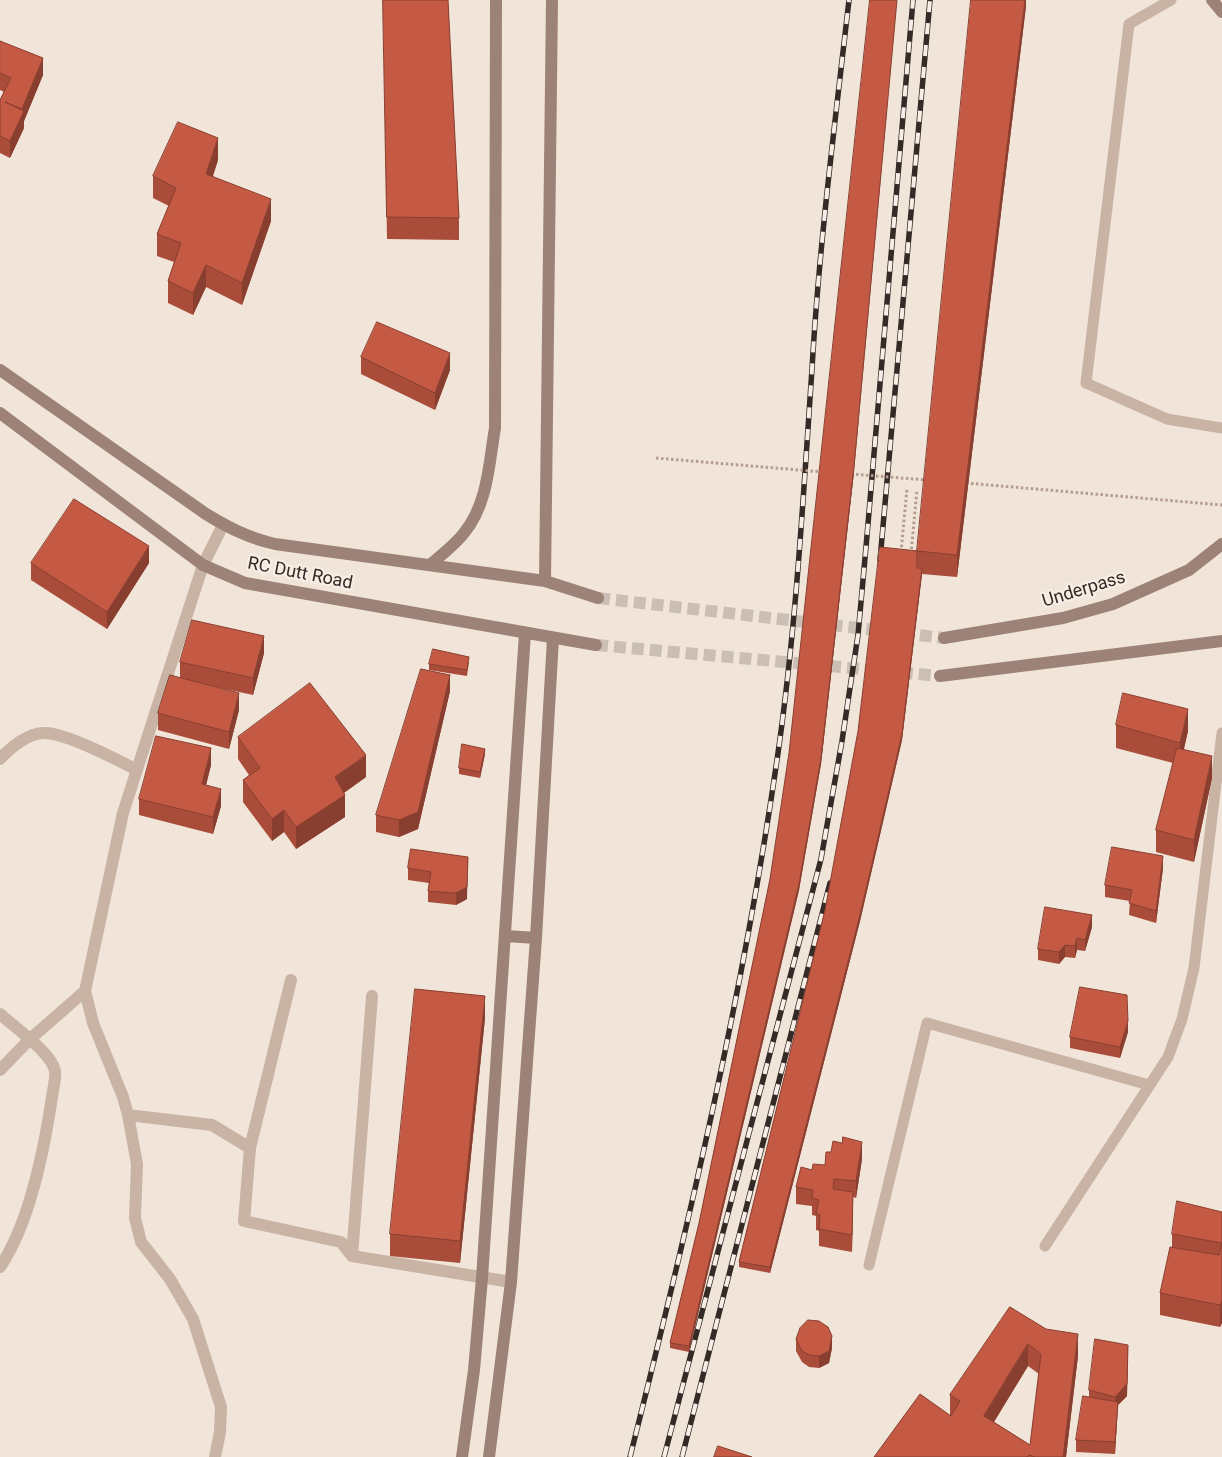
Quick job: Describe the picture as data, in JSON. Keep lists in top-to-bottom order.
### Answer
{
  "streets": {
    "main road": ["RC Dutt Road", "Underpass"]
  }
}
